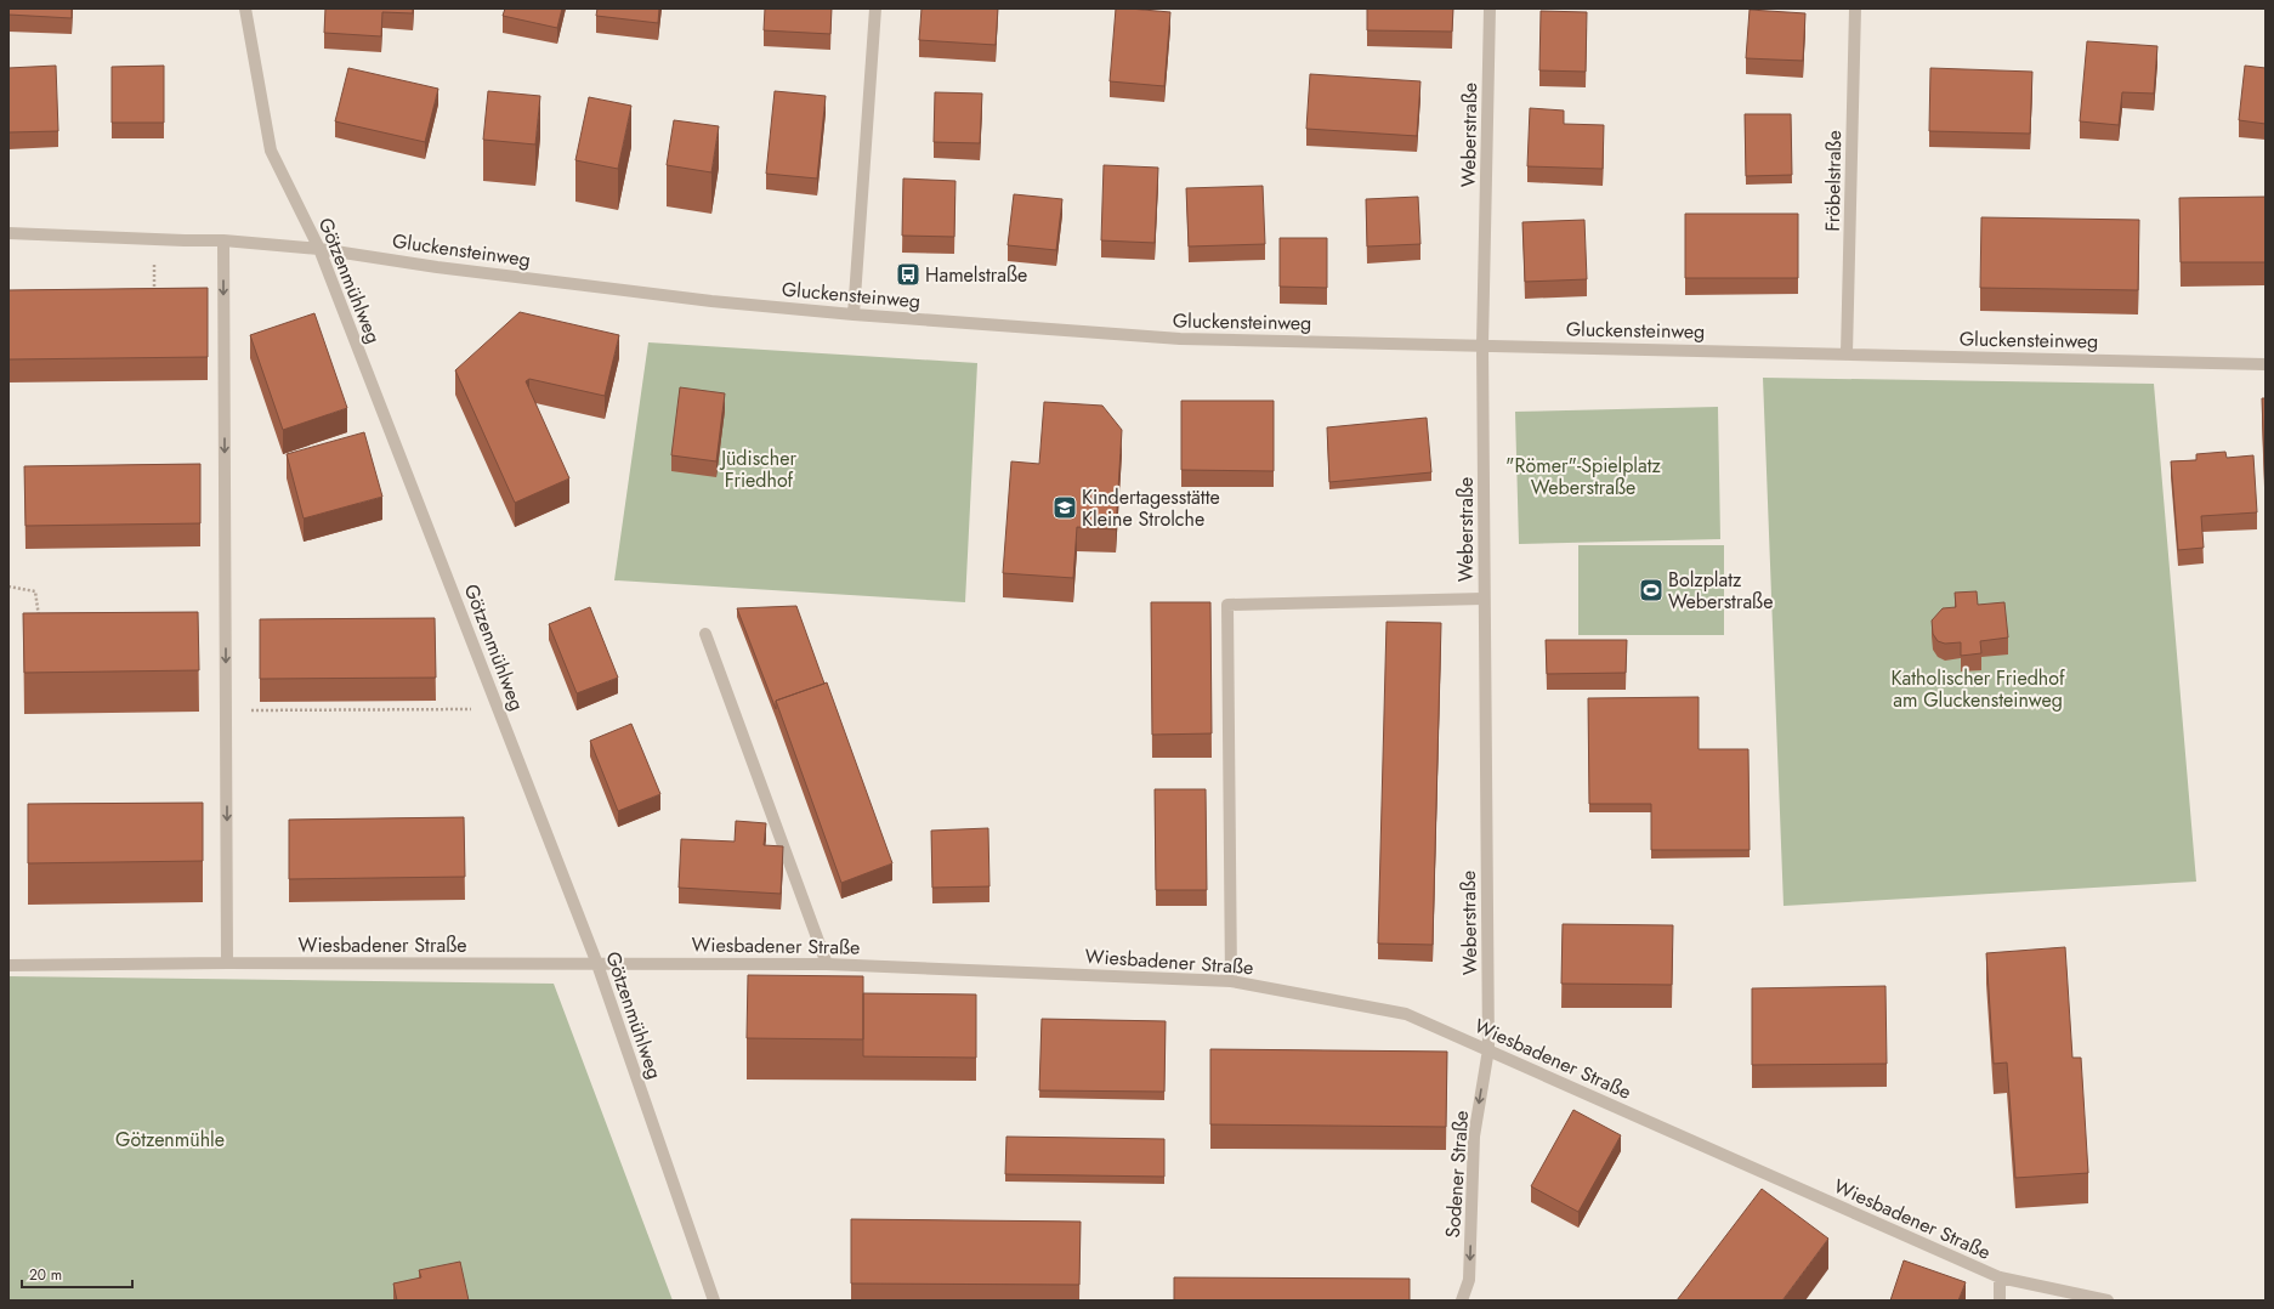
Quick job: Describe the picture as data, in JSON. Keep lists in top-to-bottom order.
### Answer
{
  "streets": {
    "street": [
      "Weberstraße",
      "Fröbelstraße",
      "Gluckensteinweg",
      "Götzenmühlweg",
      "Wiesbadener Straße",
      "Sodener Straße"
    ]
  },
  "crossings": [
    ["Weberstraße", "Gluckensteinweg"],
    ["Weberstraße", "Wiesbadener Straße"],
    ["Weberstraße", "Sodener Straße"],
    ["Fröbelstraße", "Gluckensteinweg"],
    ["Gluckensteinweg", "Götzenmühlweg"],
    ["Götzenmühlweg", "Wiesbadener Straße"],
    ["Wiesbadener Straße", "Sodener Straße"]
  ],
  "one_way": ["Sodener Straße"],
  "parks": [
    "Jüdischer Friedhof",
    "\"Römer\"-Spielplatz Weberstraße",
    "Katholischer Friedhof am Gluckensteinweg",
    "Götzenmühle"
  ],
  "places": {
    "bus stop": ["Hamelstraße"],
    "school or university": ["Kindertagesstätte Kleine Strolche"],
    "sports": ["Bolzplatz Weberstraße"]
  },
  "scale_bar": "20 m"
}
